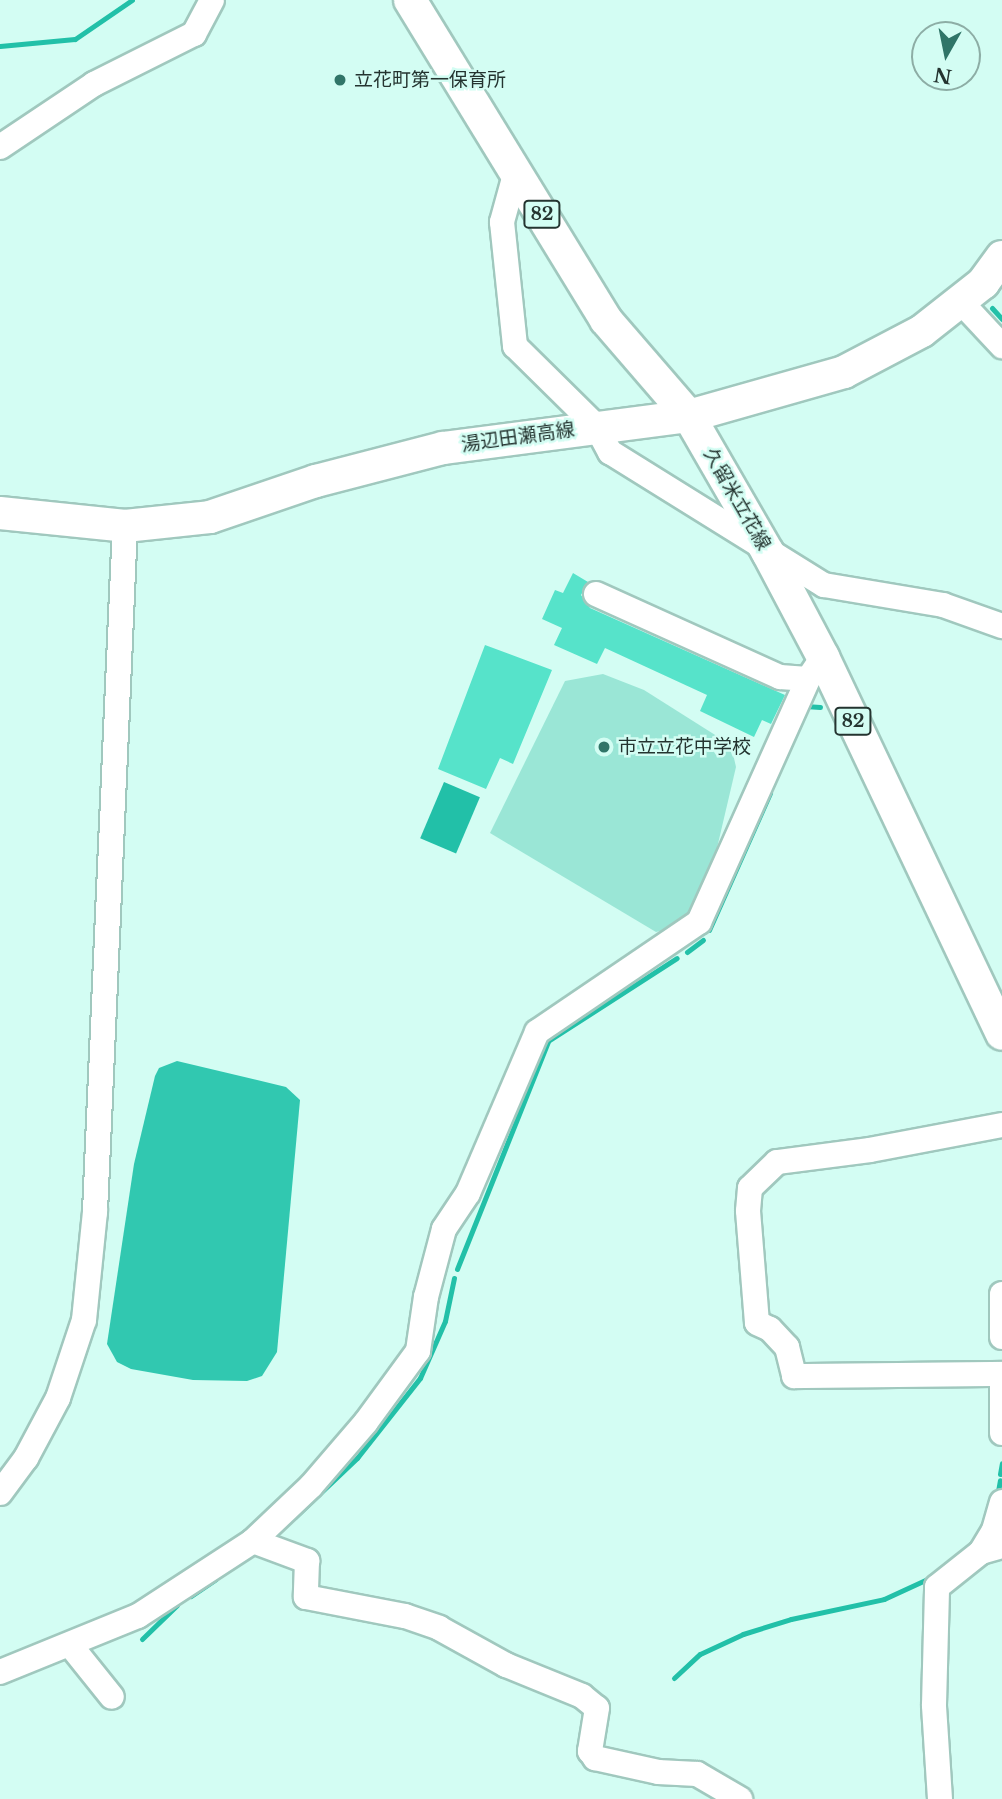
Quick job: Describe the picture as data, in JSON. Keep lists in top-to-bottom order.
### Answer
{
  "streets": {
    "main road": ["82", "湯辺田瀬高線", "久留米立花線"]
  },
  "crossings": [
    ["湯辺田瀬高線", "久留米立花線"]
  ],
  "places": ["立花町第一保育所", "市立立花中学校"],
  "north": "bottom"
}
